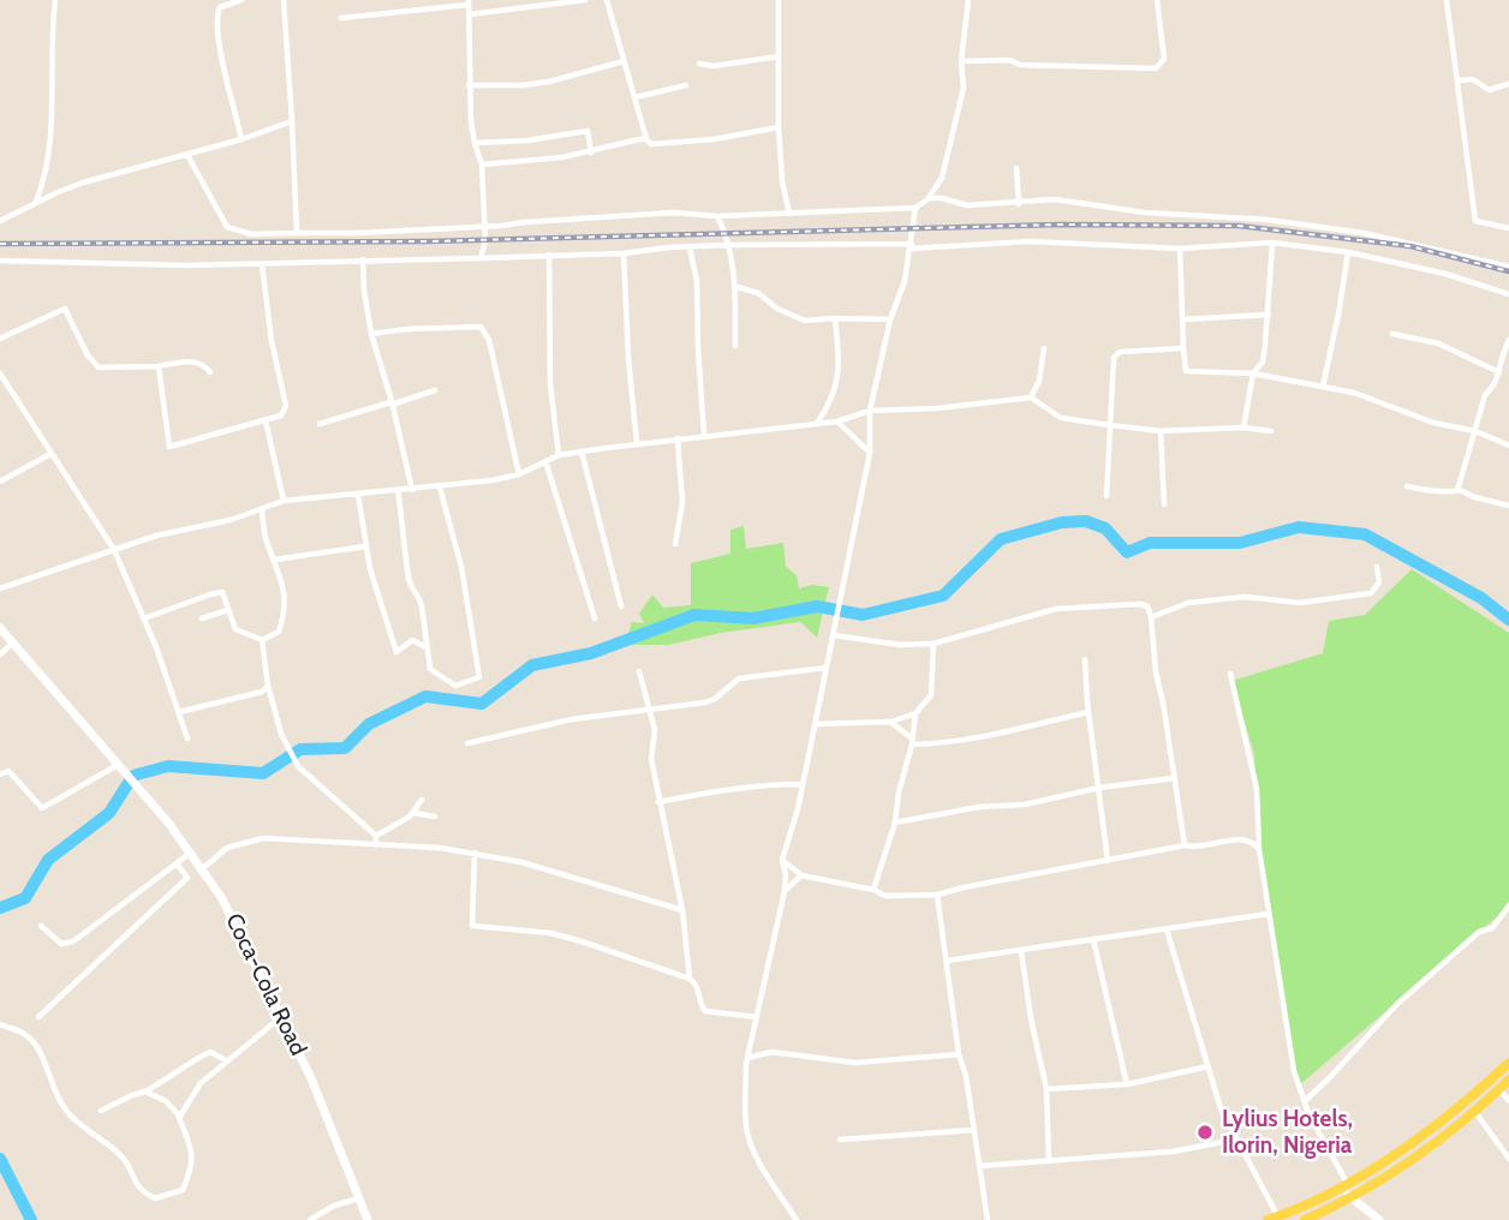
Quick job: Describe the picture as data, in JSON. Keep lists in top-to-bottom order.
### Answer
{
  "streets": {
    "street": ["Coca-Cola Road"]
  },
  "places": ["Lylius Hotels, Ilorin, Nigeria"]
}
